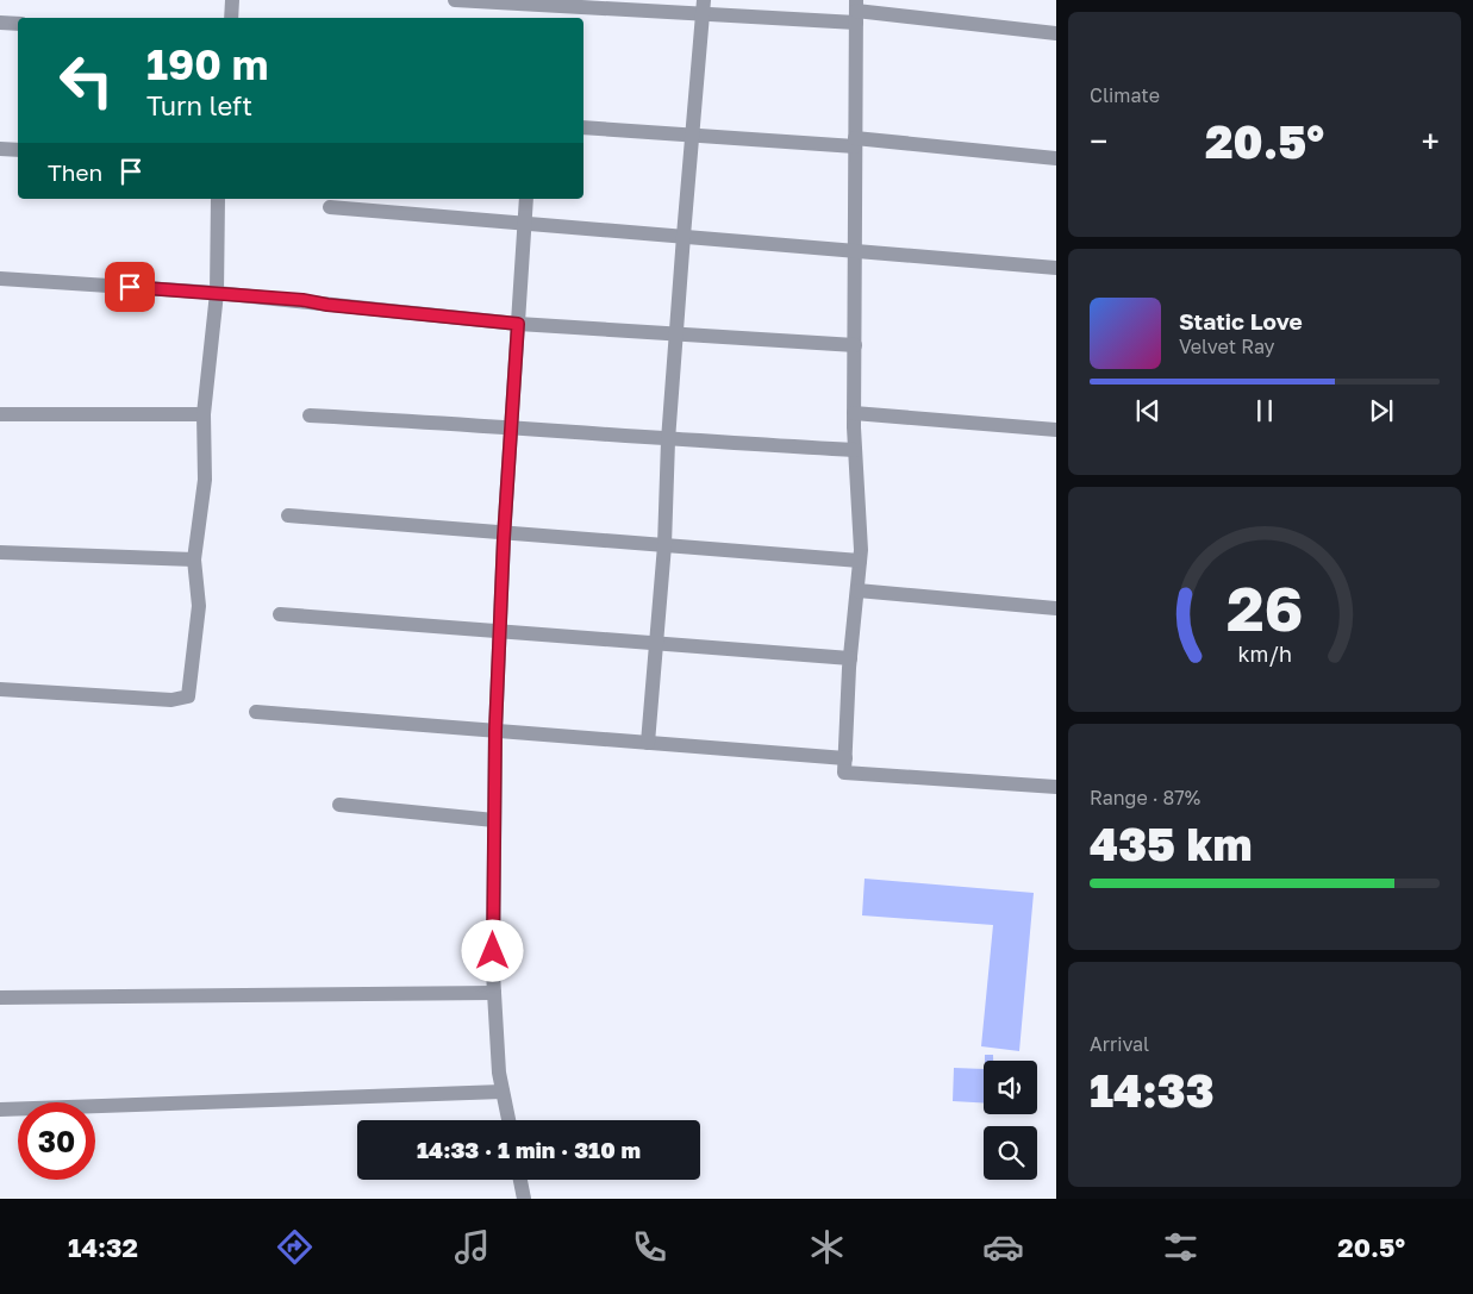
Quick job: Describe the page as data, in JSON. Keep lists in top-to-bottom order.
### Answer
{
  "page": {
    "tile": [
      "Climate",
      ["Range · 87%", "435 km"],
      ["Arrival", "14:33"]
    ],
    "turn": ["190 m", "Turn left"],
    "heat": ["−", "20.5°", "+"],
    "then": "Then",
    "song": ["Static Love", "Velvet Ray"],
    "limit": "30",
    "trip": "14:33 · 1 min · 310 m",
    "tabs": ["14:32", "20.5°"],
    "gauge": ["26", "km/h"]
  }
}
